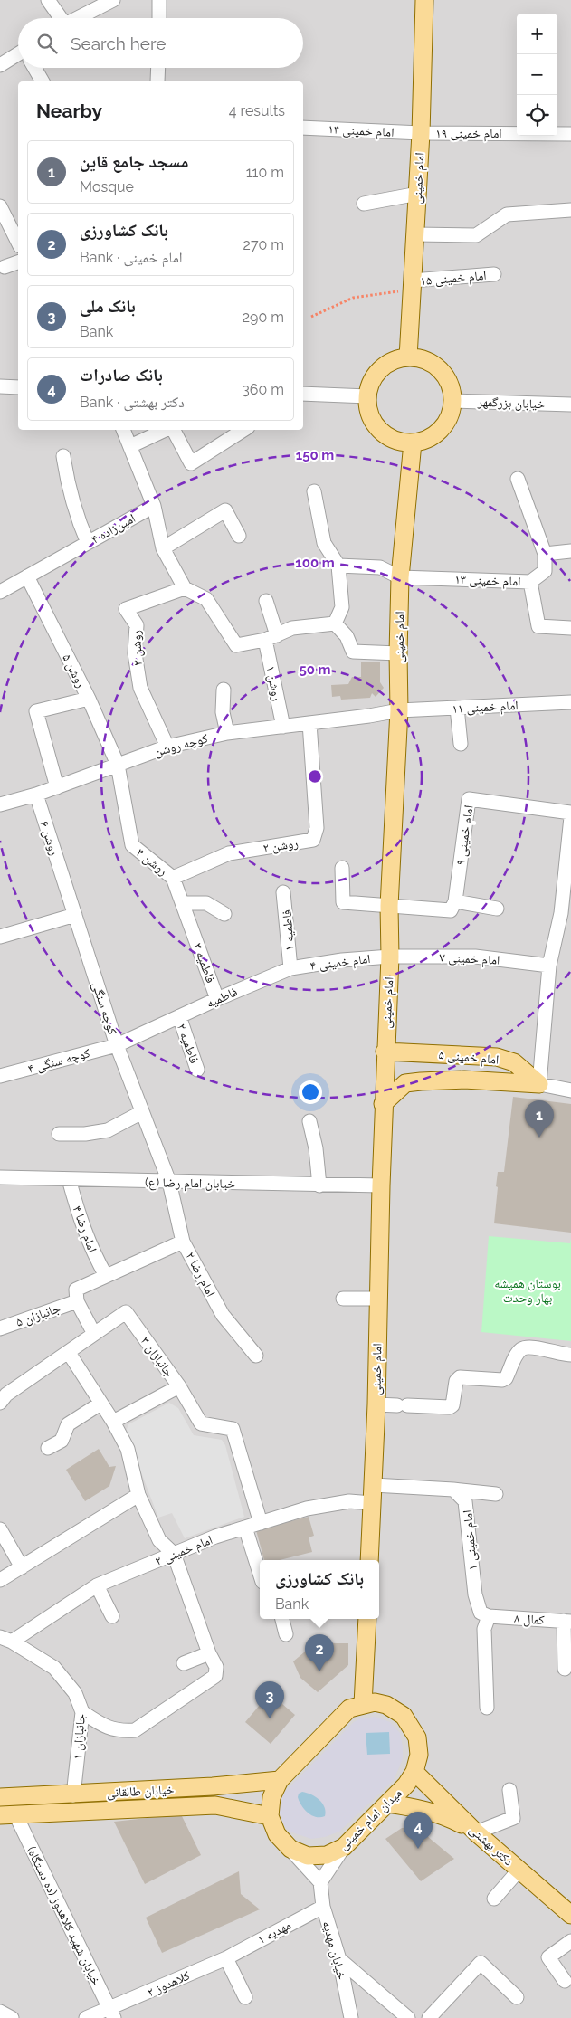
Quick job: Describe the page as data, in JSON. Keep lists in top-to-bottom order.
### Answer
{
  "streets": {
    "main road": [
      "امام خمینی",
      "امام خمینی ۵",
      "خیابان طالقانی",
      "میدان امام خمینی",
      "دکتر بهشتی"
    ],
    "street": [
      "امام خمینی ۱۴",
      "امام خمینی ۱۹",
      "امام خمینی ۱۵",
      "خیابان بزرگمهر",
      "امین‌زاده ۴",
      "امام خمینی ۱۳",
      "روشن ۳",
      "روشن ۵",
      "روشن ۱",
      "امام خمینی ۱۱",
      "کوچه روشن",
      "امام خمینی ۹",
      "روشن ۶",
      "روشن ۲",
      "روشن ۴",
      "فاطمیه ۱",
      "امام خمینی ۷",
      "امام خمینی ۴",
      "فاطمیه ۳",
      "فاطمیه",
      "کوچه سنگی",
      "فاطمیه ۲",
      "کوچه سنگی ۴",
      "خیابان امام رضا (ع)",
      "امام رضا ۴",
      "امام رضا ۲",
      "جانبازان ۵",
      "جانبازان ۳",
      "امام خمینی ۱",
      "امام خمینی ۲",
      "کمال ۸",
      "جانبازان ۱",
      "خیابان شهید کلاهدوز (ده دستگاه)",
      "مهدیه ۱",
      "خیابان مهدیه",
      "کلاهدوز ۲"
    ]
  },
  "crossings": [
    ["امام خمینی ۱۴", "امام خمینی ۱۹"],
    ["امام خمینی ۱۴", "امام خمینی"],
    ["امام خمینی ۱۹", "امام خمینی"],
    ["امام خمینی", "امام خمینی ۱۵"],
    ["امام خمینی", "خیابان بزرگمهر"],
    ["امام خمینی", "امام خمینی ۱۳"],
    ["امام خمینی", "امام خمینی ۱۱"],
    ["امام خمینی", "امام خمینی ۷"],
    ["امام خمینی", "امام خمینی ۴"],
    ["امام خمینی", "امام خمینی ۵"],
    ["امام خمینی", "خیابان امام رضا (ع)"],
    ["امام خمینی", "امام خمینی ۲"],
    ["امین‌زاده ۴", "روشن ۵"],
    ["روشن ۳", "کوچه روشن"],
    ["روشن ۵", "کوچه روشن"],
    ["روشن ۵", "روشن ۴"],
    ["روشن ۱", "کوچه روشن"],
    ["امام خمینی ۱۱", "کوچه روشن"],
    ["کوچه روشن", "روشن ۶"],
    ["کوچه روشن", "روشن ۲"],
    ["کوچه روشن", "روشن ۴"],
    ["روشن ۶", "کوچه سنگی"],
    ["روشن ۲", "روشن ۴"],
    ["روشن ۴", "فاطمیه ۳"],
    ["فاطمیه ۱", "امام خمینی ۴"],
    ["فاطمیه ۱", "فاطمیه"],
    ["امام خمینی ۷", "امام خمینی ۴"],
    ["امام خمینی ۴", "فاطمیه"],
    ["فاطمیه ۳", "فاطمیه"],
    ["فاطمیه", "فاطمیه ۲"],
    ["فاطمیه", "کوچه سنگی ۴"],
    ["کوچه سنگی", "کوچه سنگی ۴"],
    ["کوچه سنگی", "امام رضا ۲"],
    ["خیابان امام رضا (ع)", "امام رضا ۴"],
    ["خیابان امام رضا (ع)", "امام رضا ۲"],
    ["جانبازان ۳", "امام خمینی ۲"],
    ["امام خمینی ۱", "کمال ۸"],
    ["امام خمینی ۲", "جانبازان ۱"],
    ["جانبازان ۱", "خیابان طالقانی"],
    ["خیابان طالقانی", "میدان امام خمینی"],
    ["خیابان طالقانی", "دکتر بهشتی"],
    ["خیابان طالقانی", "خیابان شهید کلاهدوز (ده دستگاه)"],
    ["میدان امام خمینی", "دکتر بهشتی"],
    ["خیابان شهید کلاهدوز (ده دستگاه)", "کلاهدوز ۲"],
    ["مهدیه ۱", "خیابان مهدیه"],
    ["مهدیه ۱", "کلاهدوز ۲"]
  ],
  "parks": ["بوستان همیشه بهار وحدت"],
  "page": {
    "map_buttons": ["+", "−"],
    "search": "Search here",
    "heading": ["Nearby", "4 results"],
    "list": [
      {
        "mark": "1",
        "name": "مسجد جامع قاین",
        "note": "Mosque",
        "value": "110 m"
      },
      {
        "mark": "2",
        "name": "بانک کشاورزی",
        "note": "Bank · امام خمینی",
        "value": "270 m"
      },
      {
        "mark": "3",
        "name": "بانک ملی",
        "note": "Bank",
        "value": "290 m"
      },
      {
        "mark": "4",
        "name": "بانک صادرات",
        "note": "Bank · دکتر بهشتی",
        "value": "360 m"
      }
    ],
    "pins": [
      "1",
      "2",
      "3",
      "4"
    ],
    "popup": ["بانک کشاورزی", "Bank"]
  },
  "rings": ["150 m", "100 m", "50 m"]
}
